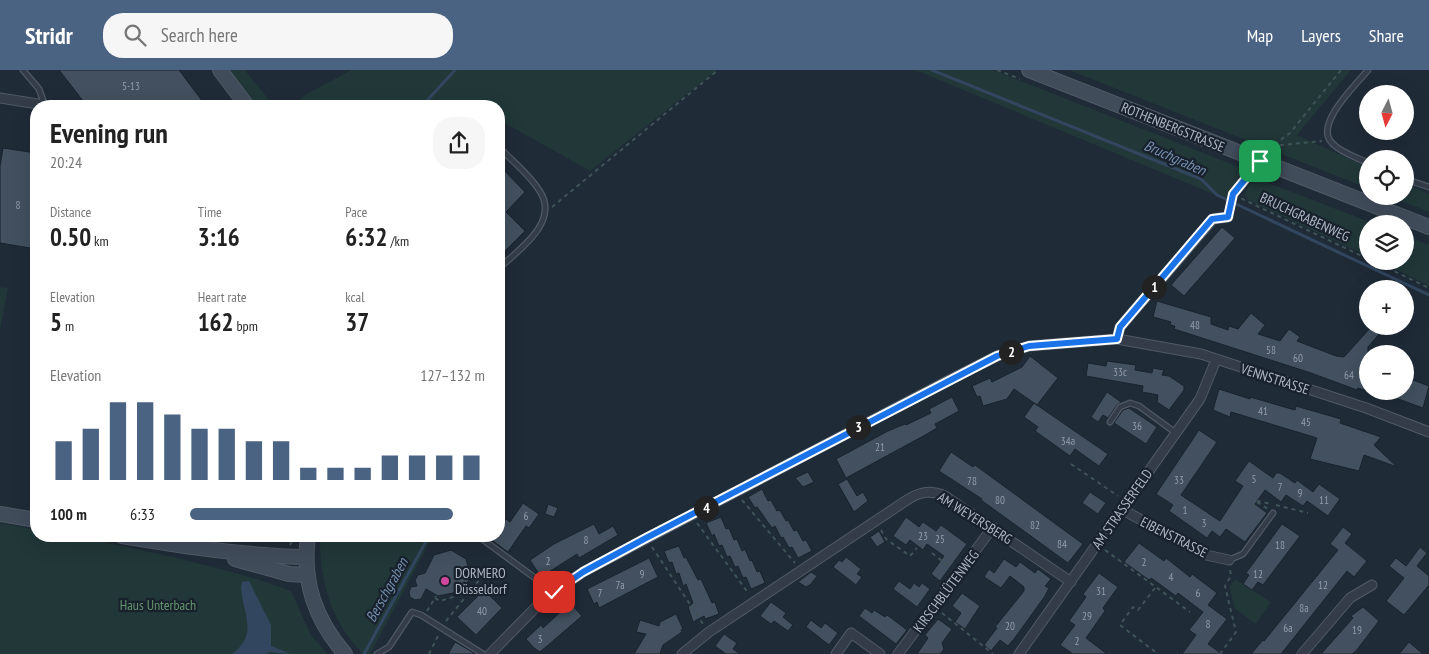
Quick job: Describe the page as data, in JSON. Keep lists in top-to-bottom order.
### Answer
{
  "streets": {
    "main road": ["ROTHENBERGSTRASSE"],
    "street": [
      "VENNSTRASSE",
      "AM STRASSERFELD",
      "AM WEYERSBERG",
      "EIBENSTRASSE",
      "KIRSCHBLÜTENWEG"
    ],
    "path": ["BRUCHGRABENWEG"]
  },
  "crossings": [
    ["VENNSTRASSE", "AM STRASSERFELD"],
    ["AM STRASSERFELD", "AM WEYERSBERG"],
    ["AM STRASSERFELD", "EIBENSTRASSE"],
    ["AM WEYERSBERG", "KIRSCHBLÜTENWEG"]
  ],
  "water": ["Bruchgraben", "Berschgraben"],
  "parks": ["Haus Unterbach"],
  "places": ["DORMERO Düsseldorf"],
  "house_numbers": [
    "5-13",
    "8",
    "48",
    "58",
    "60",
    "33c",
    "64",
    "41",
    "45",
    "36",
    "34a",
    "21",
    "5",
    "33",
    "78",
    "7",
    "9",
    "80",
    "11",
    "1",
    "6",
    "3",
    "82",
    "23",
    "25",
    "8",
    "84",
    "18",
    "2",
    "2",
    "9",
    "12",
    "4",
    "7a",
    "12",
    "31",
    "7",
    "6",
    "8a",
    "40",
    "29",
    "8",
    "20",
    "6a",
    "19",
    "3",
    "2"
  ],
  "north": "bottom",
  "page": {
    "header": "Stridr",
    "search": "Search here",
    "nav": ["Map", "Layers", "Share"],
    "map_buttons": ["+", "−"],
    "heading": ["Evening run", "20:24"],
    "stats": [
      ["Distance", "0.50 km"],
      ["Time", "3:16"],
      ["Pace", "6:32 /km"],
      ["Elevation", "5 m"],
      ["Heart rate", "162 bpm"],
      ["kcal", "37"]
    ],
    "pins": [
      "1",
      "2",
      "3",
      "4"
    ],
    "chart": ["Elevation", "127–132 m"],
    "list": [
      {
        "name": "100 m",
        "note": "6:33"
      }
    ]
  }
}
